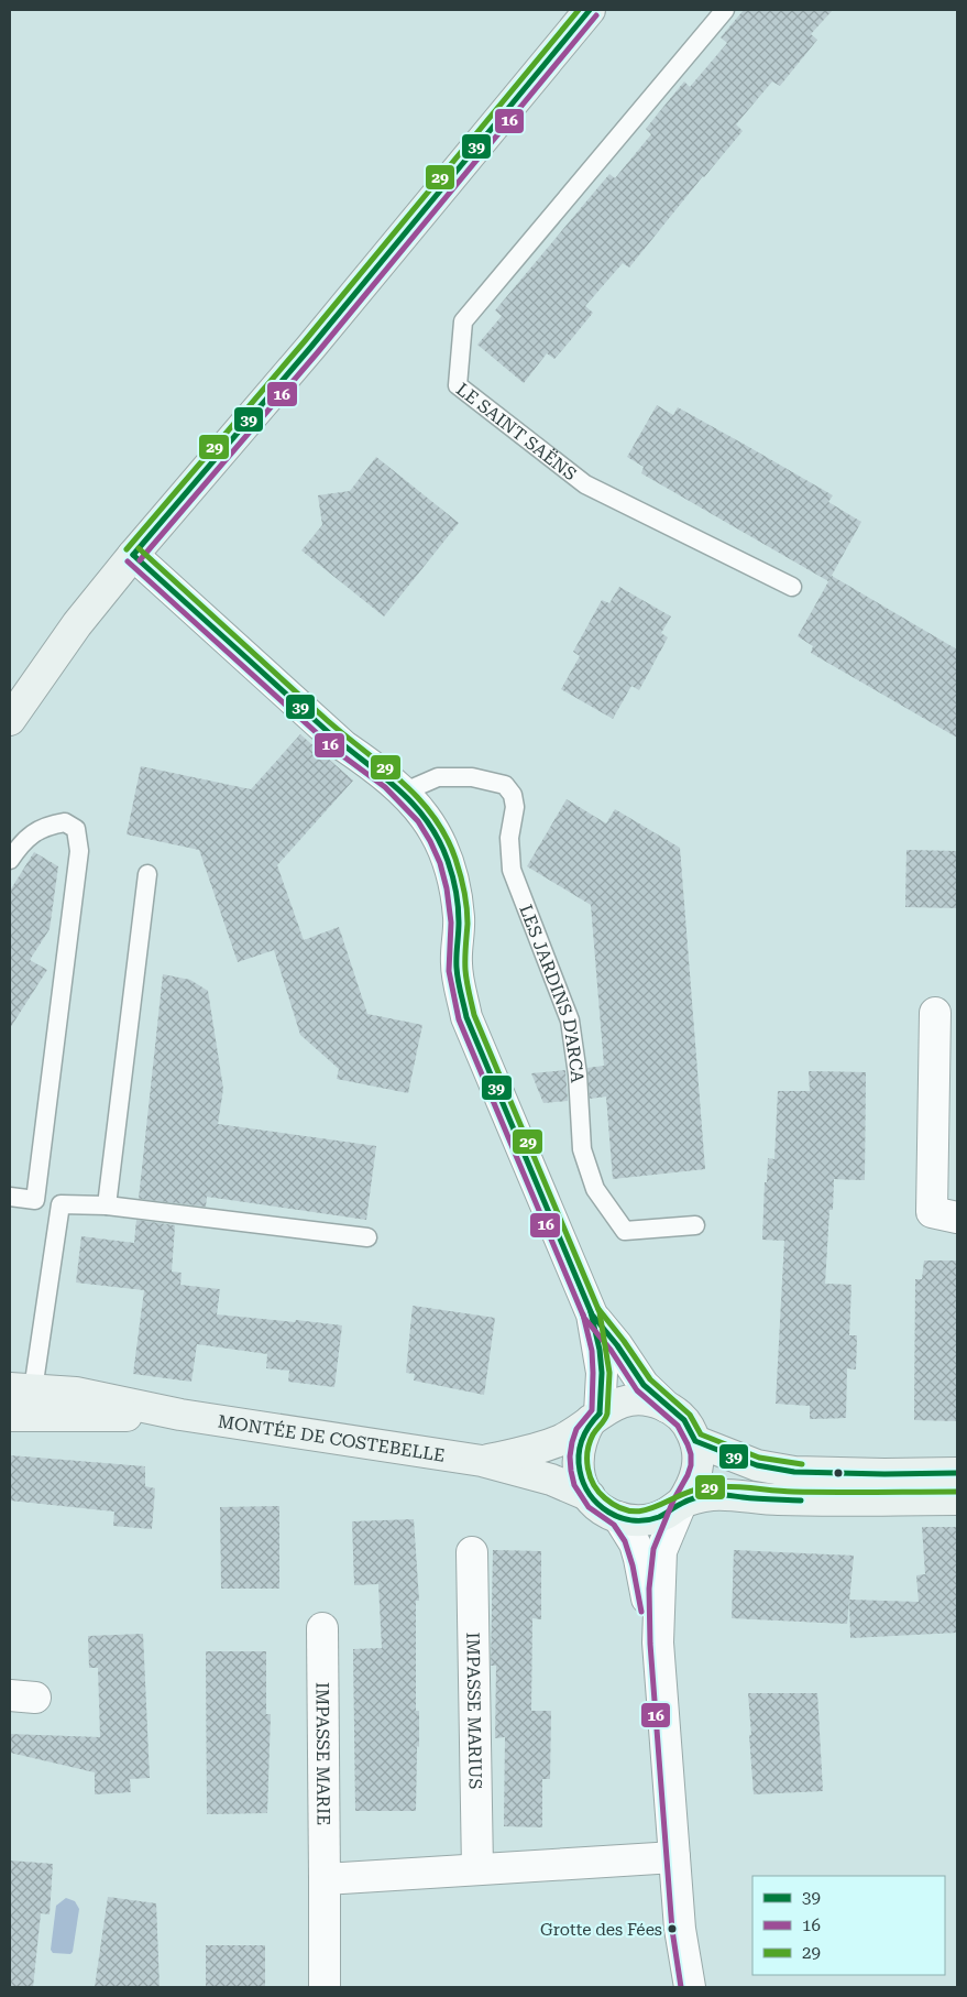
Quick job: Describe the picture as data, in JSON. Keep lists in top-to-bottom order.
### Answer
{
  "streets": {
    "main road": ["MONTÉE DE COSTEBELLE"],
    "street": ["IMPASSE MARIUS", "IMPASSE MARIE"],
    "lane": ["LE SAINT SAËNS", "LES JARDINS D'ARCA"]
  },
  "places": ["Grotte des Fées"],
  "lines": ["transit line 39", "transit line 29", "transit line 16"],
  "legend": ["39", "16", "29"]
}
